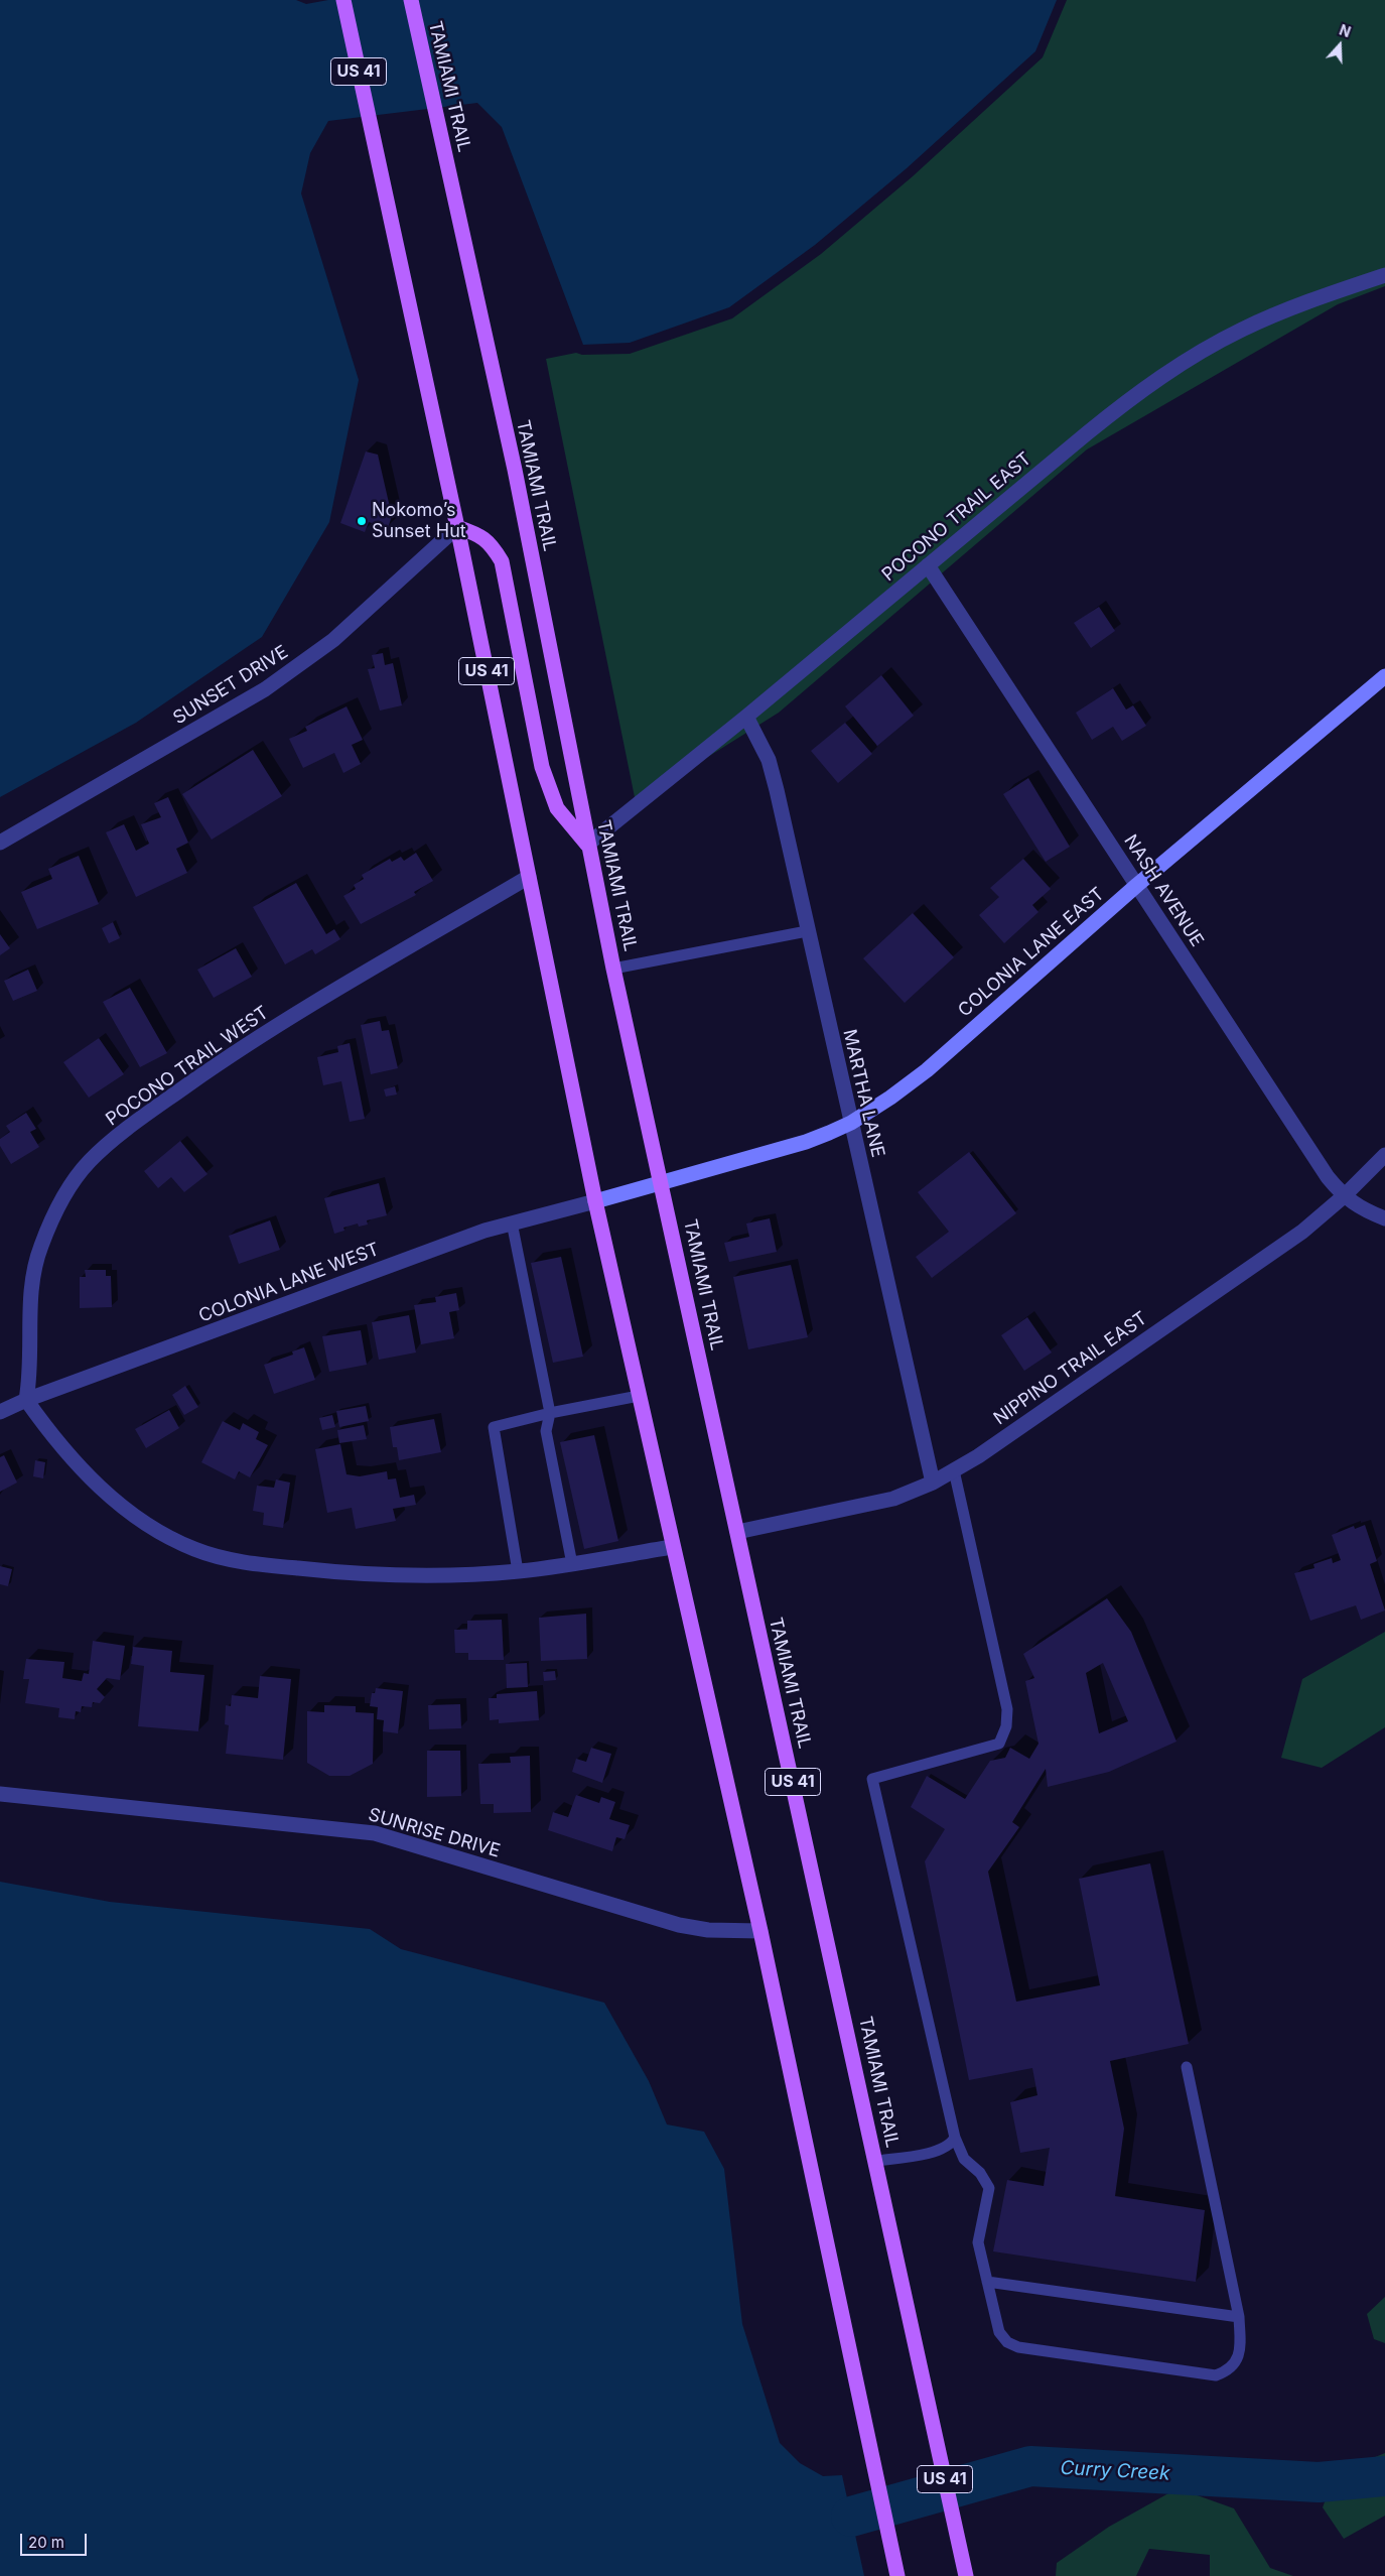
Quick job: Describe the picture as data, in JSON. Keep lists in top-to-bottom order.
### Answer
{
  "streets": {
    "main road": ["US 41", "TAMIAMI TRAIL"],
    "street": [
      "POCONO TRAIL EAST",
      "SUNSET DRIVE",
      "NASH AVENUE",
      "COLONIA LANE EAST",
      "POCONO TRAIL WEST",
      "MARTHA LANE",
      "COLONIA LANE WEST",
      "NIPPINO TRAIL EAST",
      "SUNRISE DRIVE"
    ]
  },
  "crossings": [
    ["US 41", "SUNSET DRIVE"],
    ["US 41", "COLONIA LANE EAST"],
    ["US 41", "POCONO TRAIL WEST"],
    ["US 41", "COLONIA LANE WEST"],
    ["US 41", "SUNRISE DRIVE"],
    ["TAMIAMI TRAIL", "POCONO TRAIL EAST"],
    ["TAMIAMI TRAIL", "COLONIA LANE EAST"],
    ["TAMIAMI TRAIL", "NIPPINO TRAIL EAST"],
    ["POCONO TRAIL EAST", "NASH AVENUE"],
    ["POCONO TRAIL EAST", "MARTHA LANE"],
    ["NASH AVENUE", "COLONIA LANE EAST"],
    ["NASH AVENUE", "NIPPINO TRAIL EAST"],
    ["COLONIA LANE EAST", "MARTHA LANE"],
    ["COLONIA LANE EAST", "COLONIA LANE WEST"],
    ["POCONO TRAIL WEST", "COLONIA LANE WEST"],
    ["MARTHA LANE", "NIPPINO TRAIL EAST"]
  ],
  "water": ["Curry Creek"],
  "places": ["Nokomo’s Sunset Hut"],
  "scale_bar": "20 m",
  "north": "top"
}
